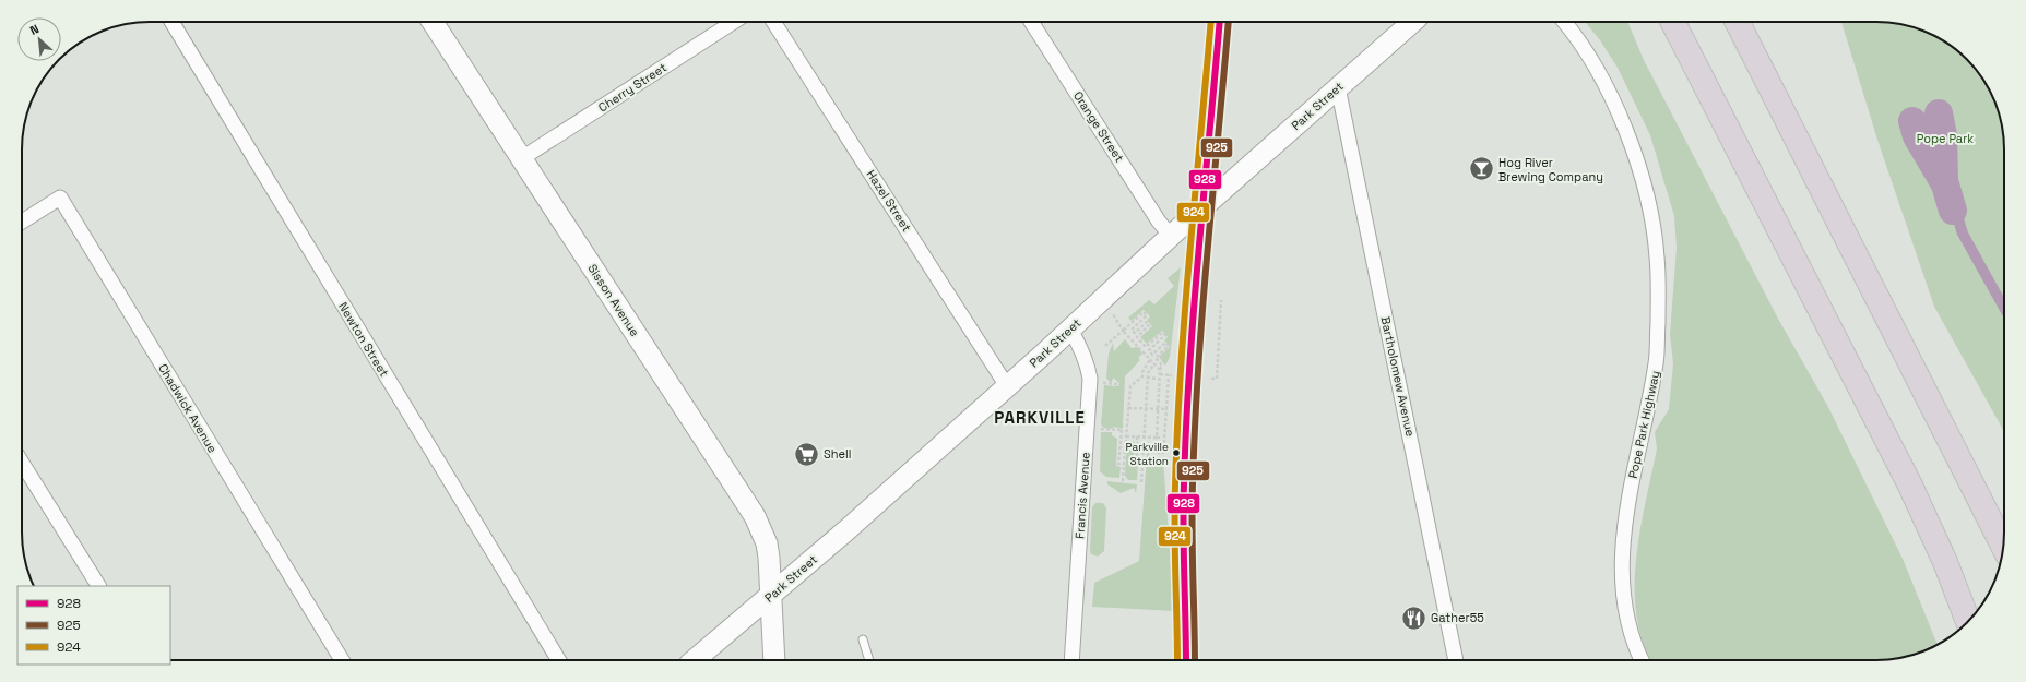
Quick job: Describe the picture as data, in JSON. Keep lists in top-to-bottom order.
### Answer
{
  "streets": {
    "main road": ["Park Street", "Sisson Avenue"],
    "street": [
      "Cherry Street",
      "Orange Street",
      "Hazel Street",
      "Newton Street",
      "Bartholomew Avenue",
      "Chadwick Avenue",
      "Pope Park Highway",
      "Francis Avenue"
    ]
  },
  "crossings": [
    ["Cherry Street", "Sisson Avenue"],
    ["Park Street", "Orange Street"],
    ["Park Street", "Hazel Street"],
    ["Park Street", "Sisson Avenue"],
    ["Park Street", "Bartholomew Avenue"],
    ["Park Street", "Francis Avenue"]
  ],
  "districts": ["PARKVILLE"],
  "parks": ["Pope Park"],
  "places": {
    "bar": ["Hog River Brewing Company"],
    "other": ["Parkville Station"],
    "supermarket": ["Shell"],
    "restaurant": ["Gather55"]
  },
  "lines": ["transit line 928", "transit line 925", "transit line 924"],
  "legend": ["928", "925", "924"],
  "north": "top left"
}
